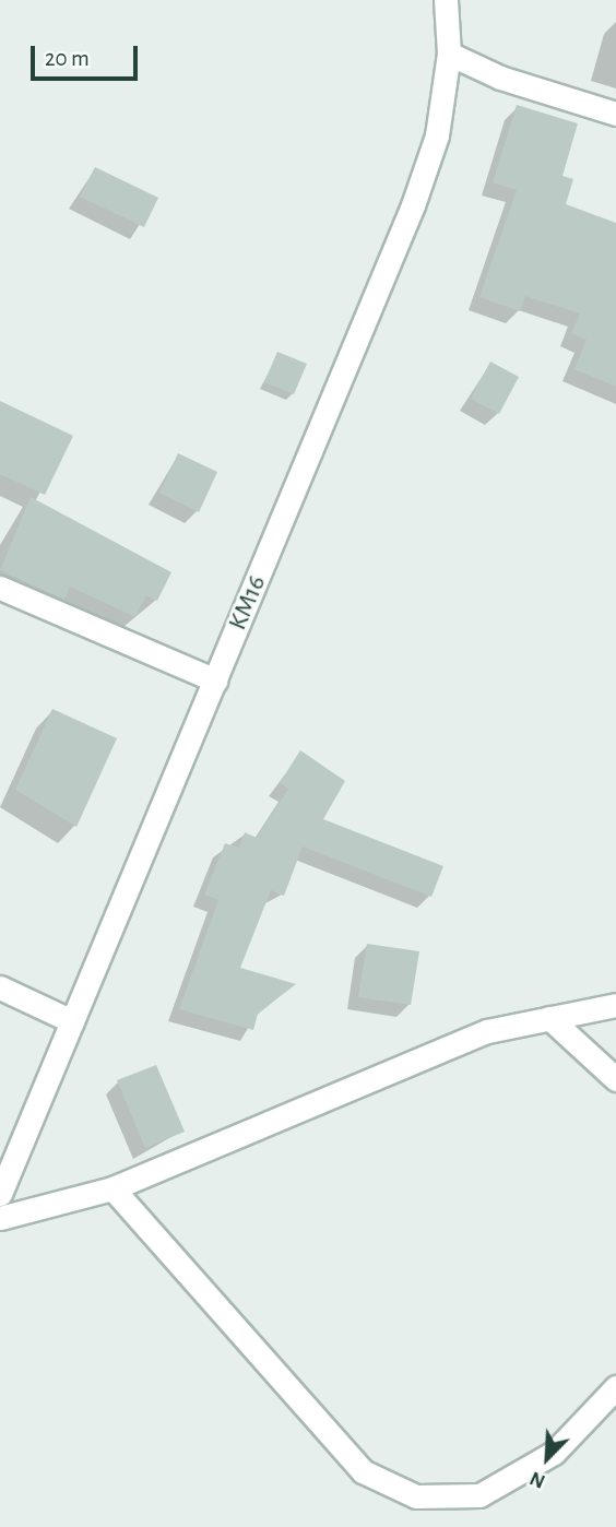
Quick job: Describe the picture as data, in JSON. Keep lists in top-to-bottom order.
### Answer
{
  "streets": {
    "street": ["KM16"]
  },
  "scale_bar": "20 m",
  "north": "bottom left"
}
